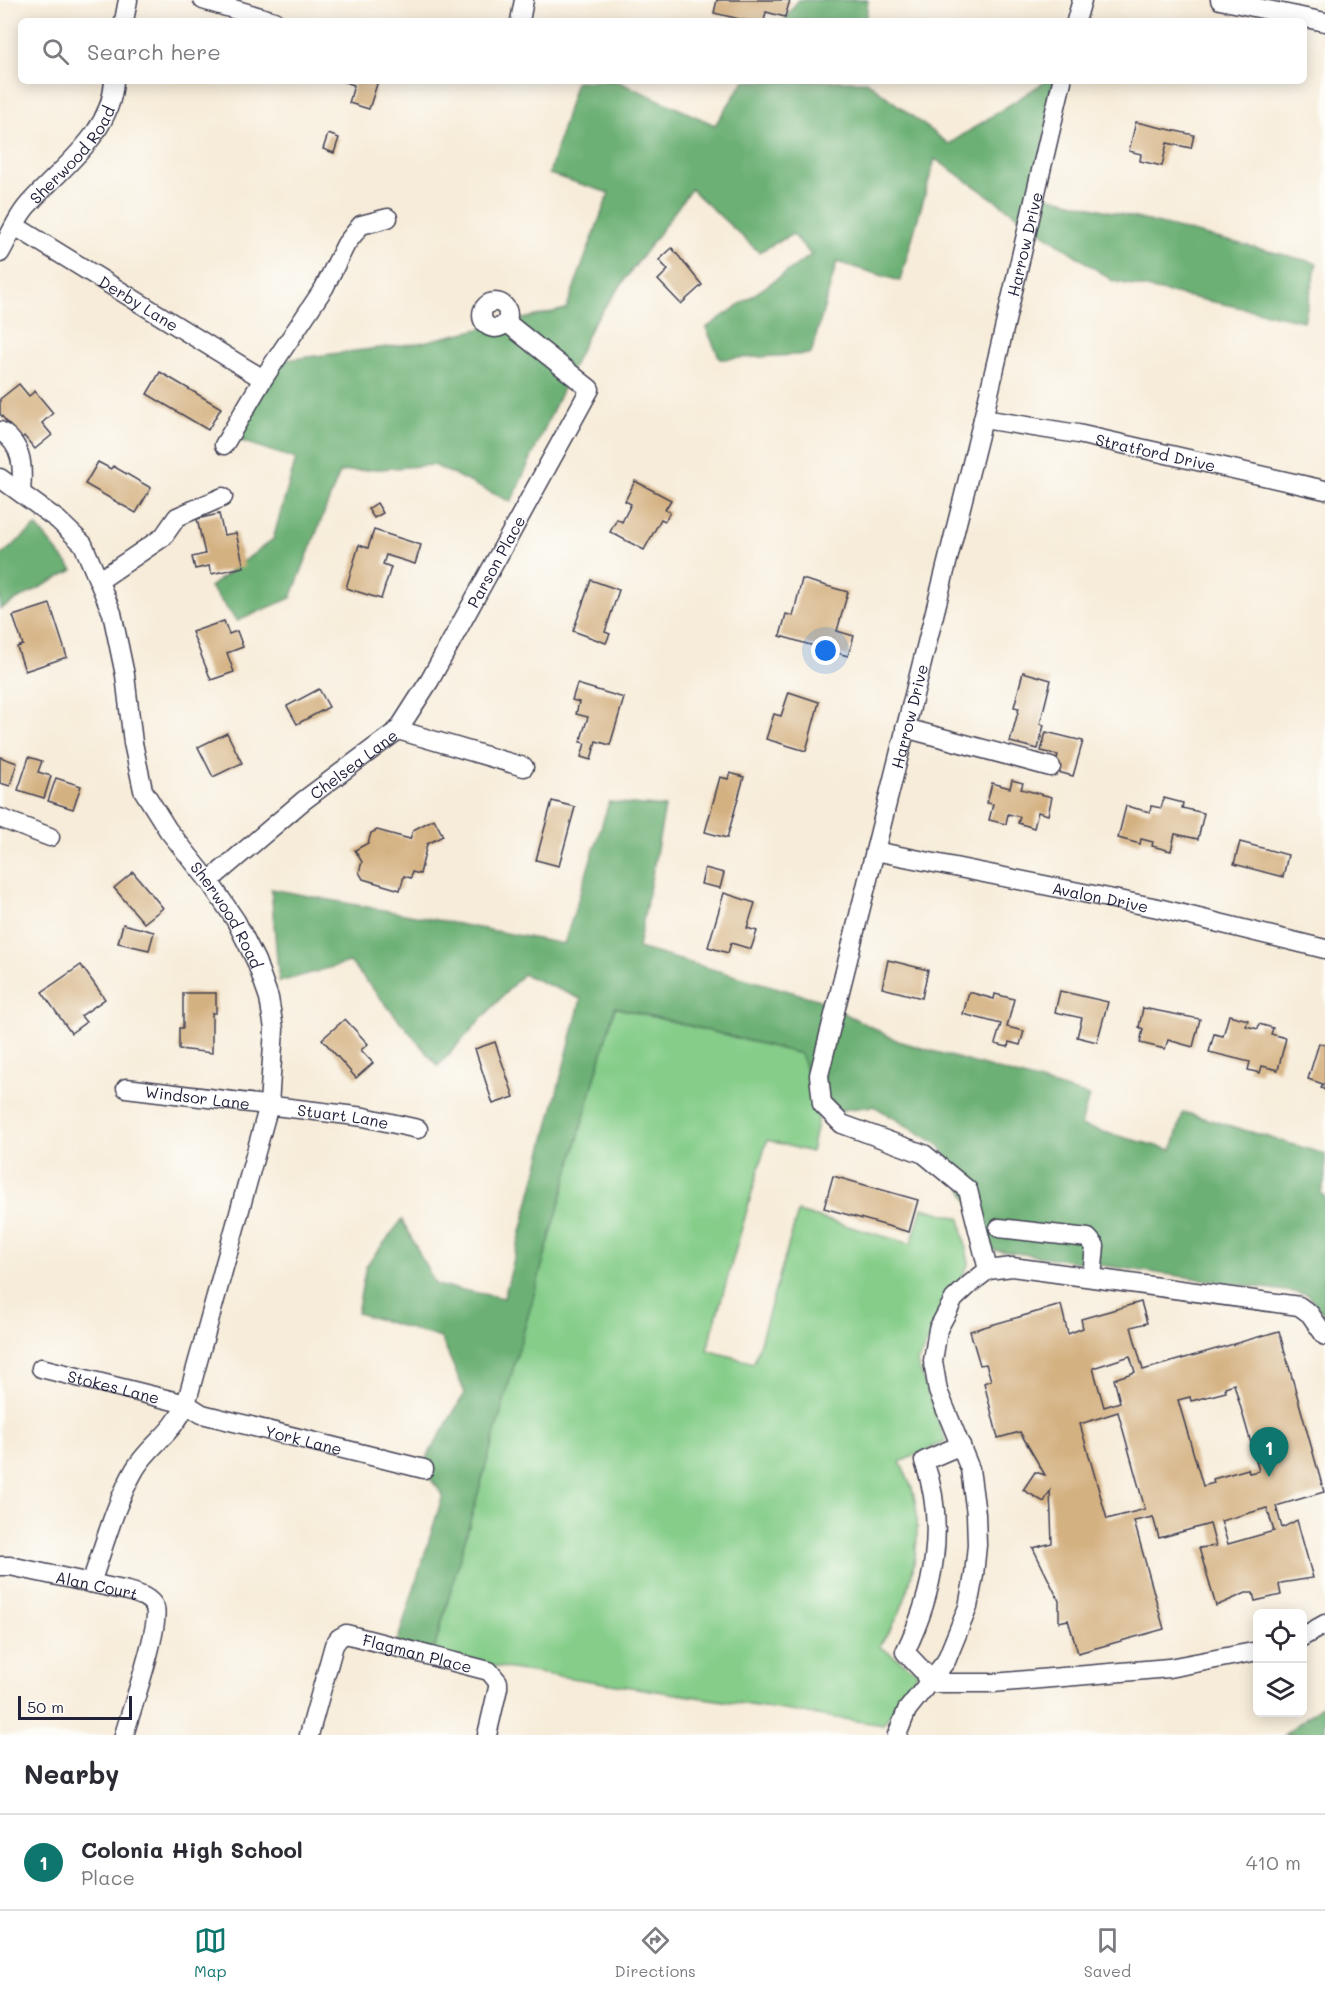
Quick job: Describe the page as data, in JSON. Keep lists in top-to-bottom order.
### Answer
{
  "streets": {
    "street": [
      "Sherwood Road",
      "Harrow Drive",
      "Derby Lane",
      "Stratford Drive",
      "Parson Place",
      "Chelsea Lane",
      "Avalon Drive",
      "Windsor Lane",
      "Stuart Lane",
      "Stokes Lane",
      "York Lane",
      "Alan Court",
      "Flagman Place"
    ]
  },
  "crossings": [
    ["Sherwood Road", "Derby Lane"],
    ["Sherwood Road", "Chelsea Lane"],
    ["Sherwood Road", "Windsor Lane"],
    ["Sherwood Road", "Stuart Lane"],
    ["Sherwood Road", "Stokes Lane"],
    ["Sherwood Road", "York Lane"],
    ["Sherwood Road", "Alan Court"],
    ["Harrow Drive", "Stratford Drive"],
    ["Harrow Drive", "Avalon Drive"],
    ["Parson Place", "Chelsea Lane"],
    ["Windsor Lane", "Stuart Lane"],
    ["Stokes Lane", "York Lane"]
  ],
  "scale_bar": "50 m",
  "page": {
    "search": "Search here",
    "pins": "1",
    "scale": "50 m",
    "heading": "Nearby",
    "list": [
      {
        "mark": "1",
        "name": "Colonia High School",
        "note": "Place",
        "value": "410 m"
      }
    ],
    "nav": ["Map", "Directions", "Saved"]
  }
}
